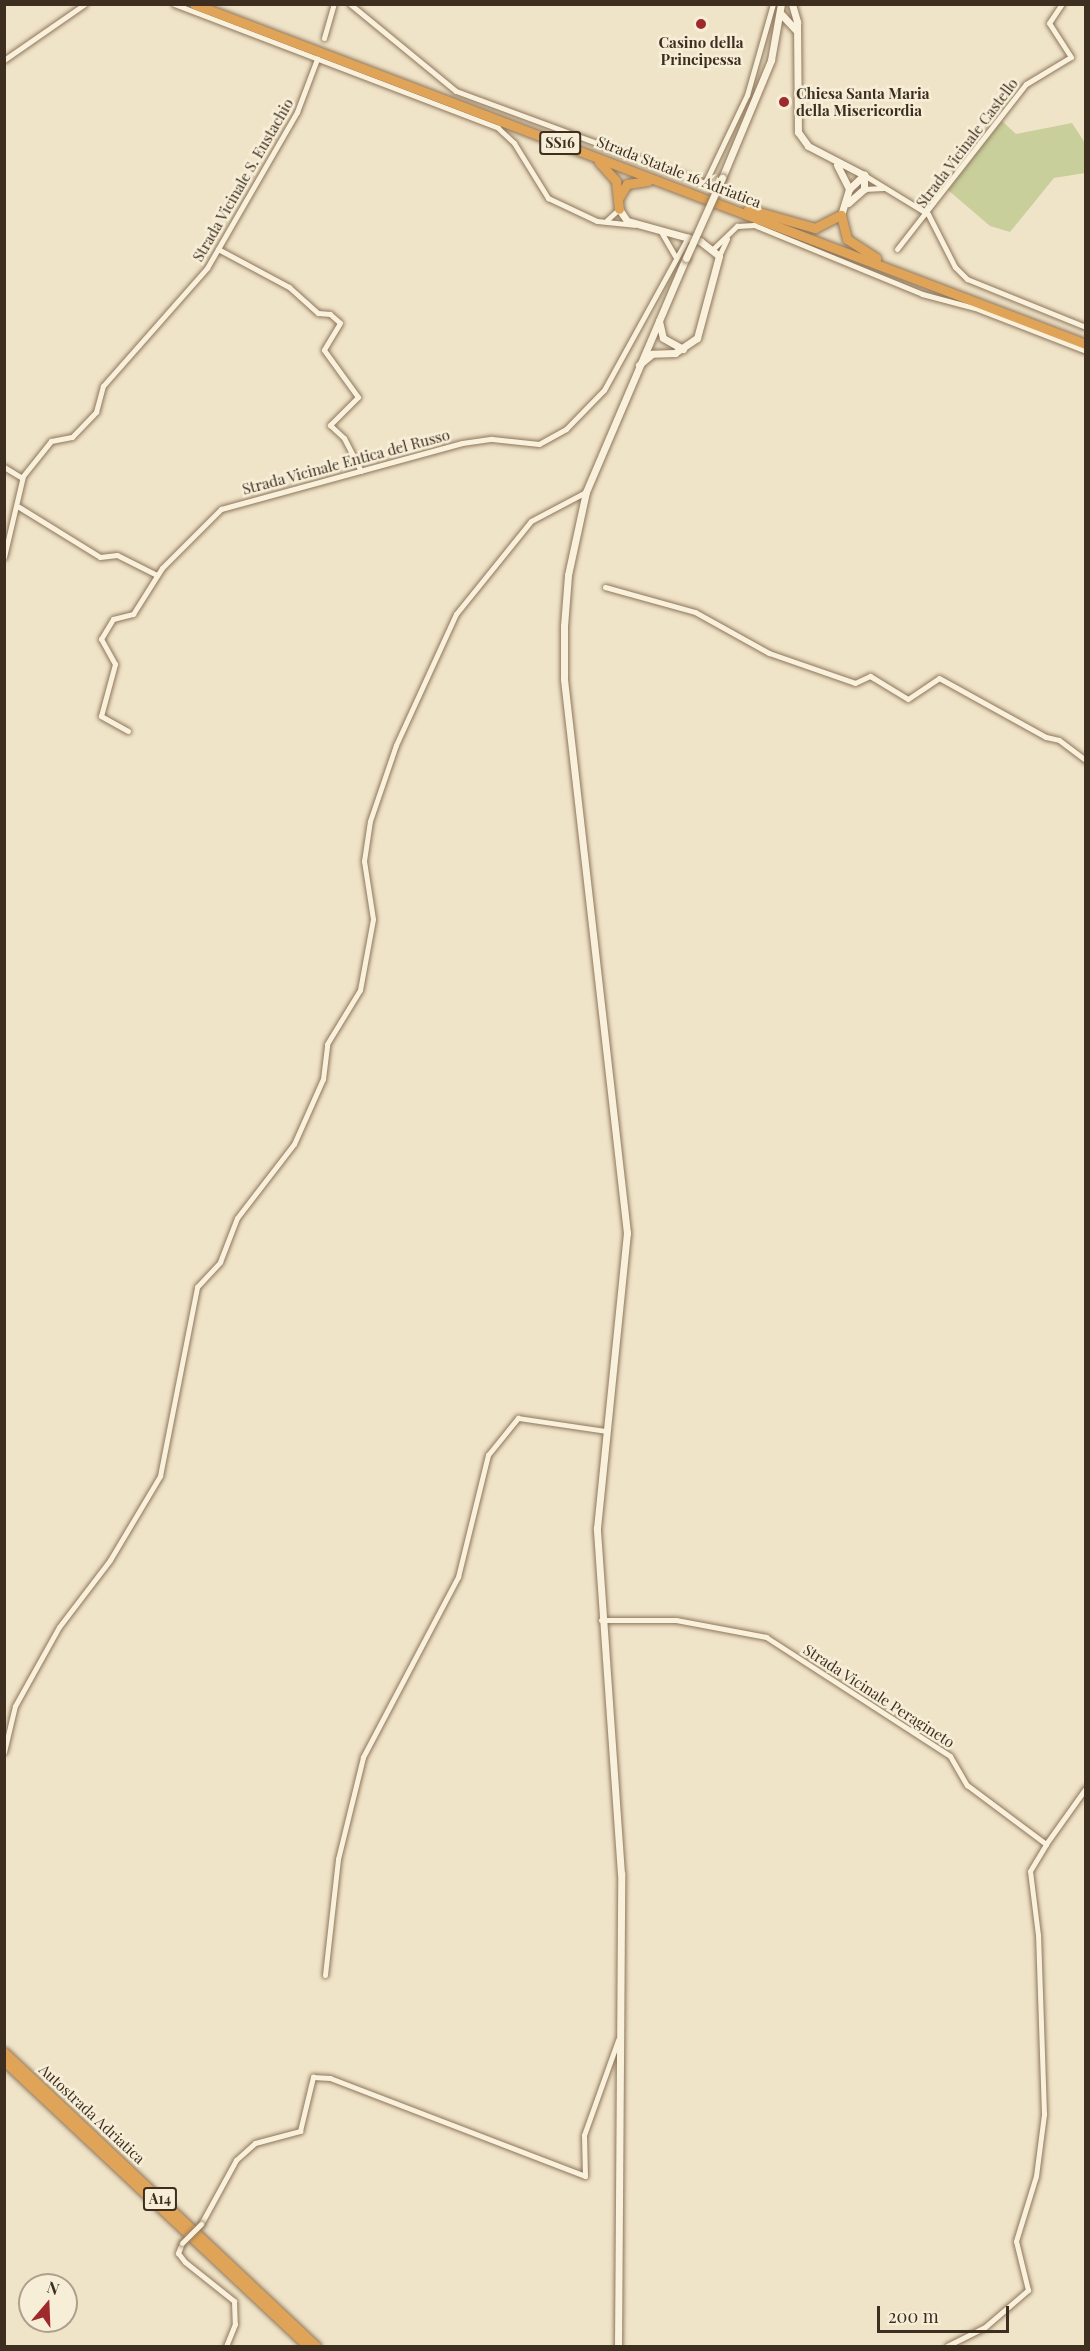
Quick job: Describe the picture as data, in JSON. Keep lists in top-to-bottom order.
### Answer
{
  "streets": {
    "highway": [
      "SS16",
      "Strada Statale 16 Adriatica",
      "Autostrada Adriatica",
      "A14"
    ],
    "street": [
      "Strada Vicinale Castello",
      "Strada Vicinale S. Eustachio",
      "Strada Vicinale Entica del Russo",
      "Strada Vicinale Peragineto"
    ]
  },
  "places": ["Casino della Principessa", "Chiesa Santa Maria della Misericordia"],
  "scale_bar": "200 m",
  "north": "top"
}
